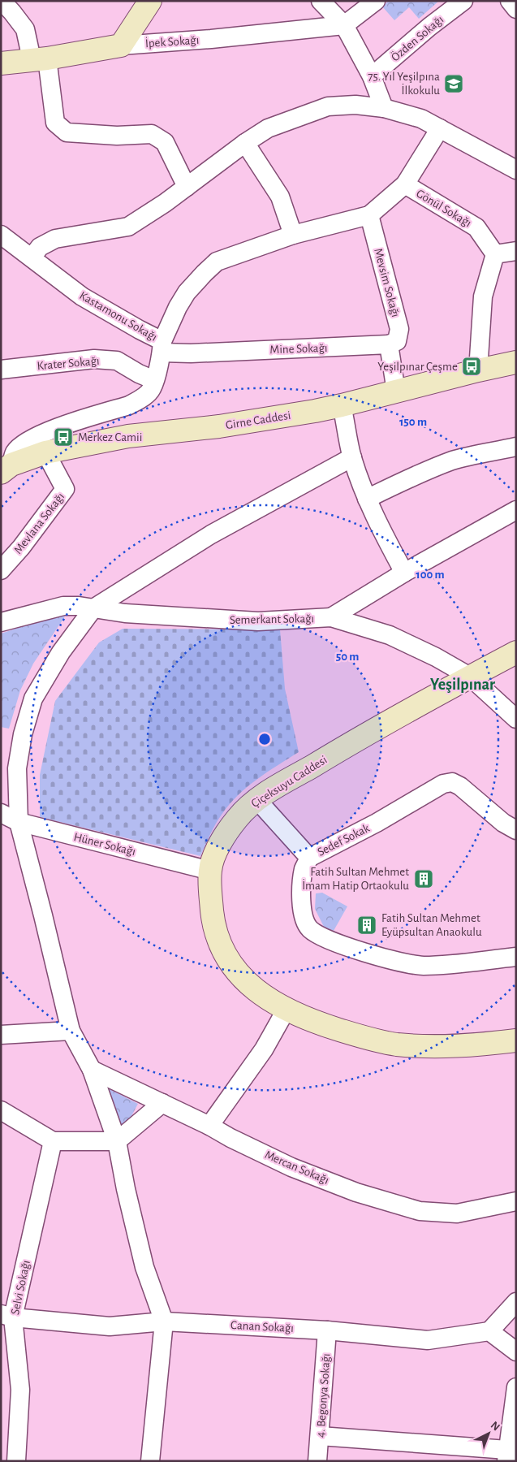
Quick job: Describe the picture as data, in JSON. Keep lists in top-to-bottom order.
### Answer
{
  "streets": {
    "street": [
      "Özden Sokağı",
      "İpek Sokağı",
      "Gönül Sokağı",
      "Mevsim Sokağı",
      "Kastamonu Sokağı",
      "Mine Sokağı",
      "Krater Sokağı",
      "Girne Caddesi",
      "Mevlana Sokağı",
      "Semerkant Sokağı",
      "Çiçeksuyu Caddesi",
      "Sedef Sokak",
      "Hüner Sokağı",
      "Mercan Sokağı",
      "Selvi Sokağı",
      "Canan Sokağı",
      "4. Begonya Sokağı"
    ]
  },
  "crossings": [
    ["Mevsim Sokağı", "Mine Sokağı"],
    ["Kastamonu Sokağı", "Mine Sokağı"],
    ["Kastamonu Sokağı", "Krater Sokağı"],
    ["Kastamonu Sokağı", "Girne Caddesi"],
    ["Girne Caddesi", "Mevlana Sokağı"],
    ["Semerkant Sokağı", "Çiçeksuyu Caddesi"],
    ["Çiçeksuyu Caddesi", "Hüner Sokağı"],
    ["Selvi Sokağı", "Canan Sokağı"],
    ["Canan Sokağı", "4. Begonya Sokağı"]
  ],
  "districts": ["Yeşilpınar"],
  "places": {
    "school or university": ["75. Yıl Yeşilpına İlkokulu"],
    "bus stop": ["Yeşilpınar Çeşme", "Merkez Camii"],
    "building": ["Fatih Sultan Mehmet İmam Hatip Ortaokulu", "Fatih Sultan Mehmet Eyüpsultan Anaokulu"]
  },
  "north": "top right",
  "rings": ["150 m", "100 m", "50 m"]
}
